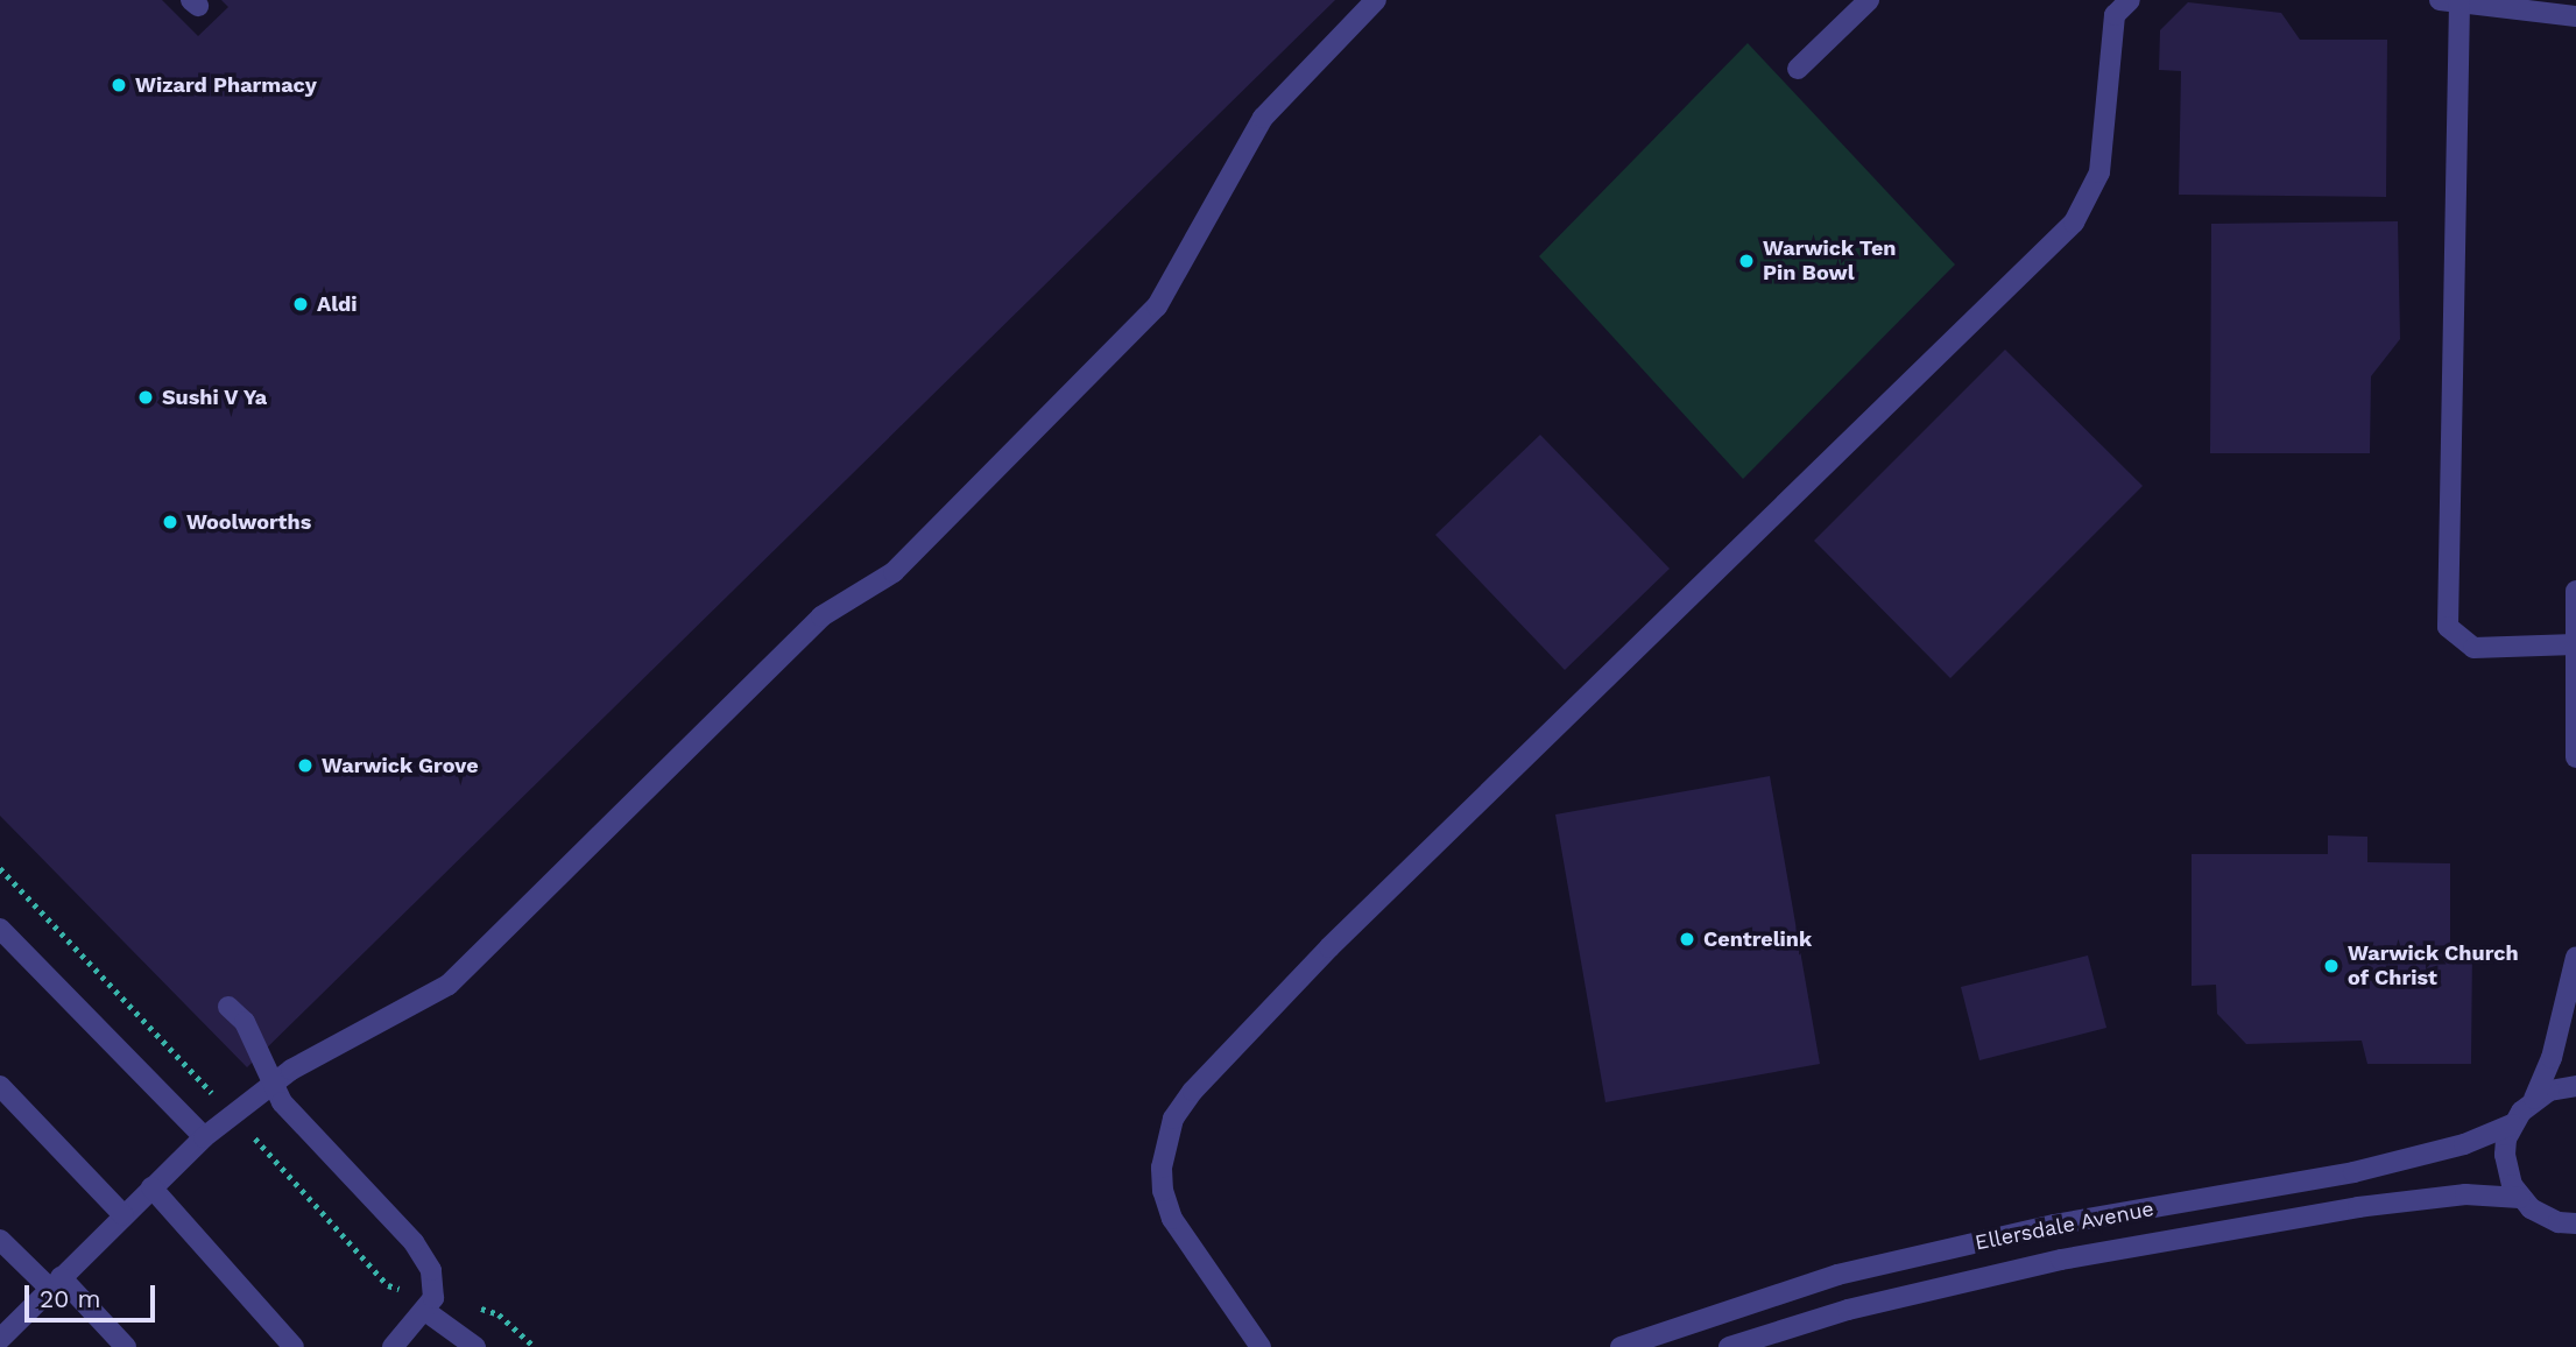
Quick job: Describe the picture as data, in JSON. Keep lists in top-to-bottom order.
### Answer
{
  "streets": {
    "street": ["Ellersdale Avenue"]
  },
  "places": [
    "Wizard Pharmacy",
    "Warwick Ten Pin Bowl",
    "Aldi",
    "Sushi V Ya",
    "Woolworths",
    "Warwick Grove",
    "Centrelink",
    "Warwick Church of Christ"
  ],
  "scale_bar": "20 m"
}
